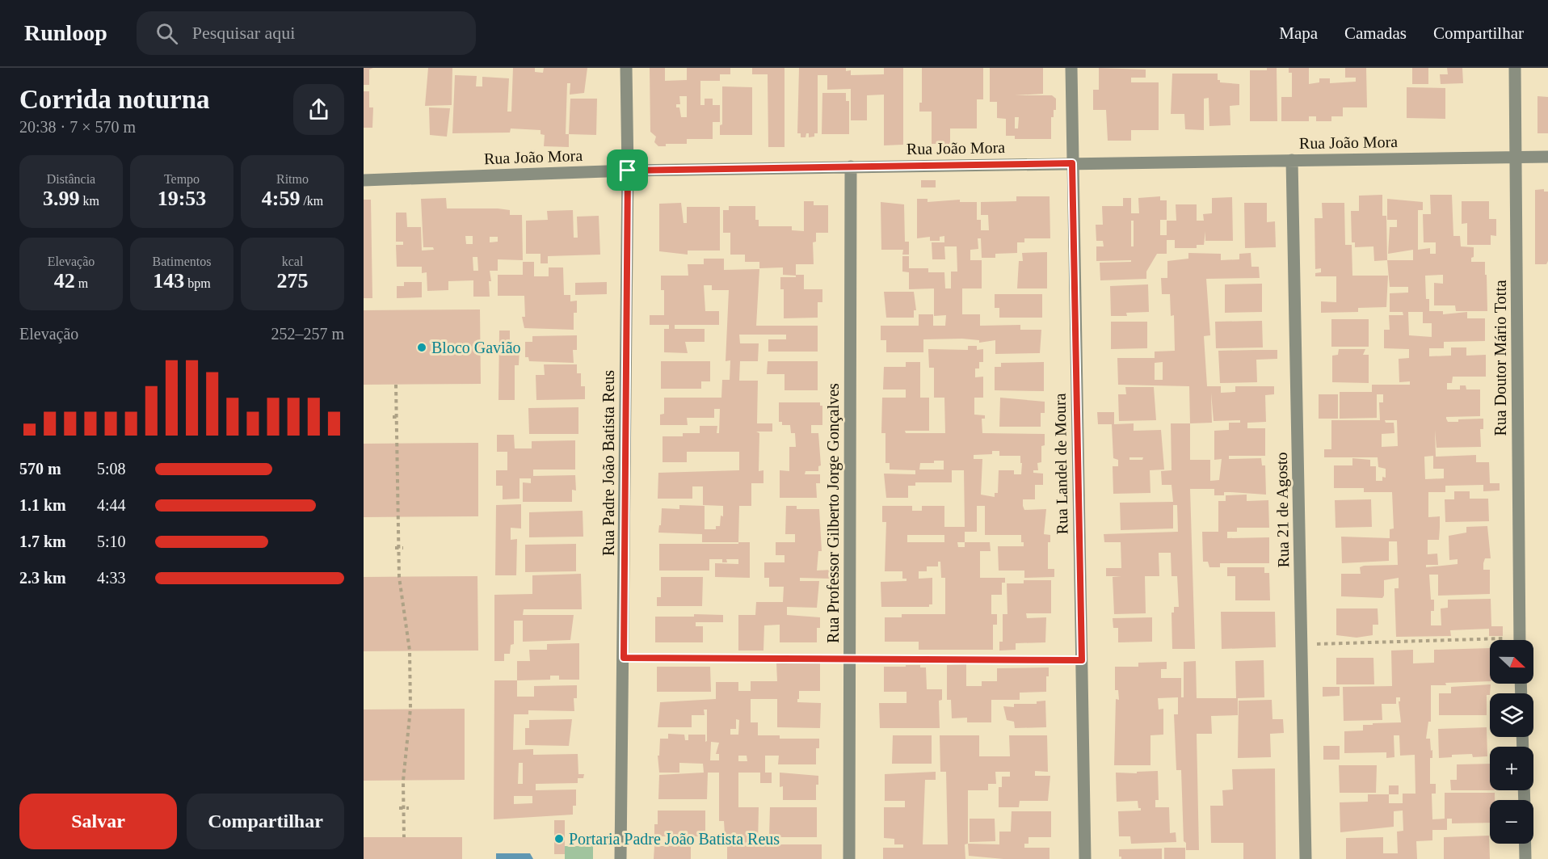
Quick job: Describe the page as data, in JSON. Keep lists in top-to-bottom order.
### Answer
{
  "streets": {
    "street": [
      "Rua João Mora",
      "Rua Doutor Mário Totta",
      "Rua Padre João Batista Reus",
      "Rua Landel de Moura",
      "Rua 21 de Agosto",
      "Rua Professor Gilberto Jorge Gonçalves"
    ]
  },
  "crossings": [
    ["Rua João Mora", "Rua Doutor Mário Totta"],
    ["Rua João Mora", "Rua Padre João Batista Reus"],
    ["Rua João Mora", "Rua Landel de Moura"],
    ["Rua João Mora", "Rua 21 de Agosto"],
    ["Rua João Mora", "Rua Professor Gilberto Jorge Gonçalves"]
  ],
  "places": ["Bloco Gavião", "Portaria Padre João Batista Reus"],
  "north": "right",
  "page": {
    "header": "Runloop",
    "search": "Pesquisar aqui",
    "nav": ["Mapa", "Camadas", "Compartilhar"],
    "heading": ["Corrida noturna", "20:38 · 7 × 570 m"],
    "stats": [
      ["Distância", "3.99 km"],
      ["Tempo", "19:53"],
      ["Ritmo", "4:59 /km"],
      ["Elevação", "42 m"],
      ["Batimentos", "143 bpm"],
      ["kcal", "275"]
    ],
    "chart": ["Elevação", "252–257 m"],
    "list": [
      {
        "name": "570 m",
        "note": "5:08"
      },
      {
        "name": "1.1 km",
        "note": "4:44"
      },
      {
        "name": "1.7 km",
        "note": "5:10"
      },
      {
        "name": "2.3 km",
        "note": "4:33"
      }
    ],
    "map_buttons": ["+", "−"],
    "buttons": ["Salvar", "Compartilhar"]
  }
}
